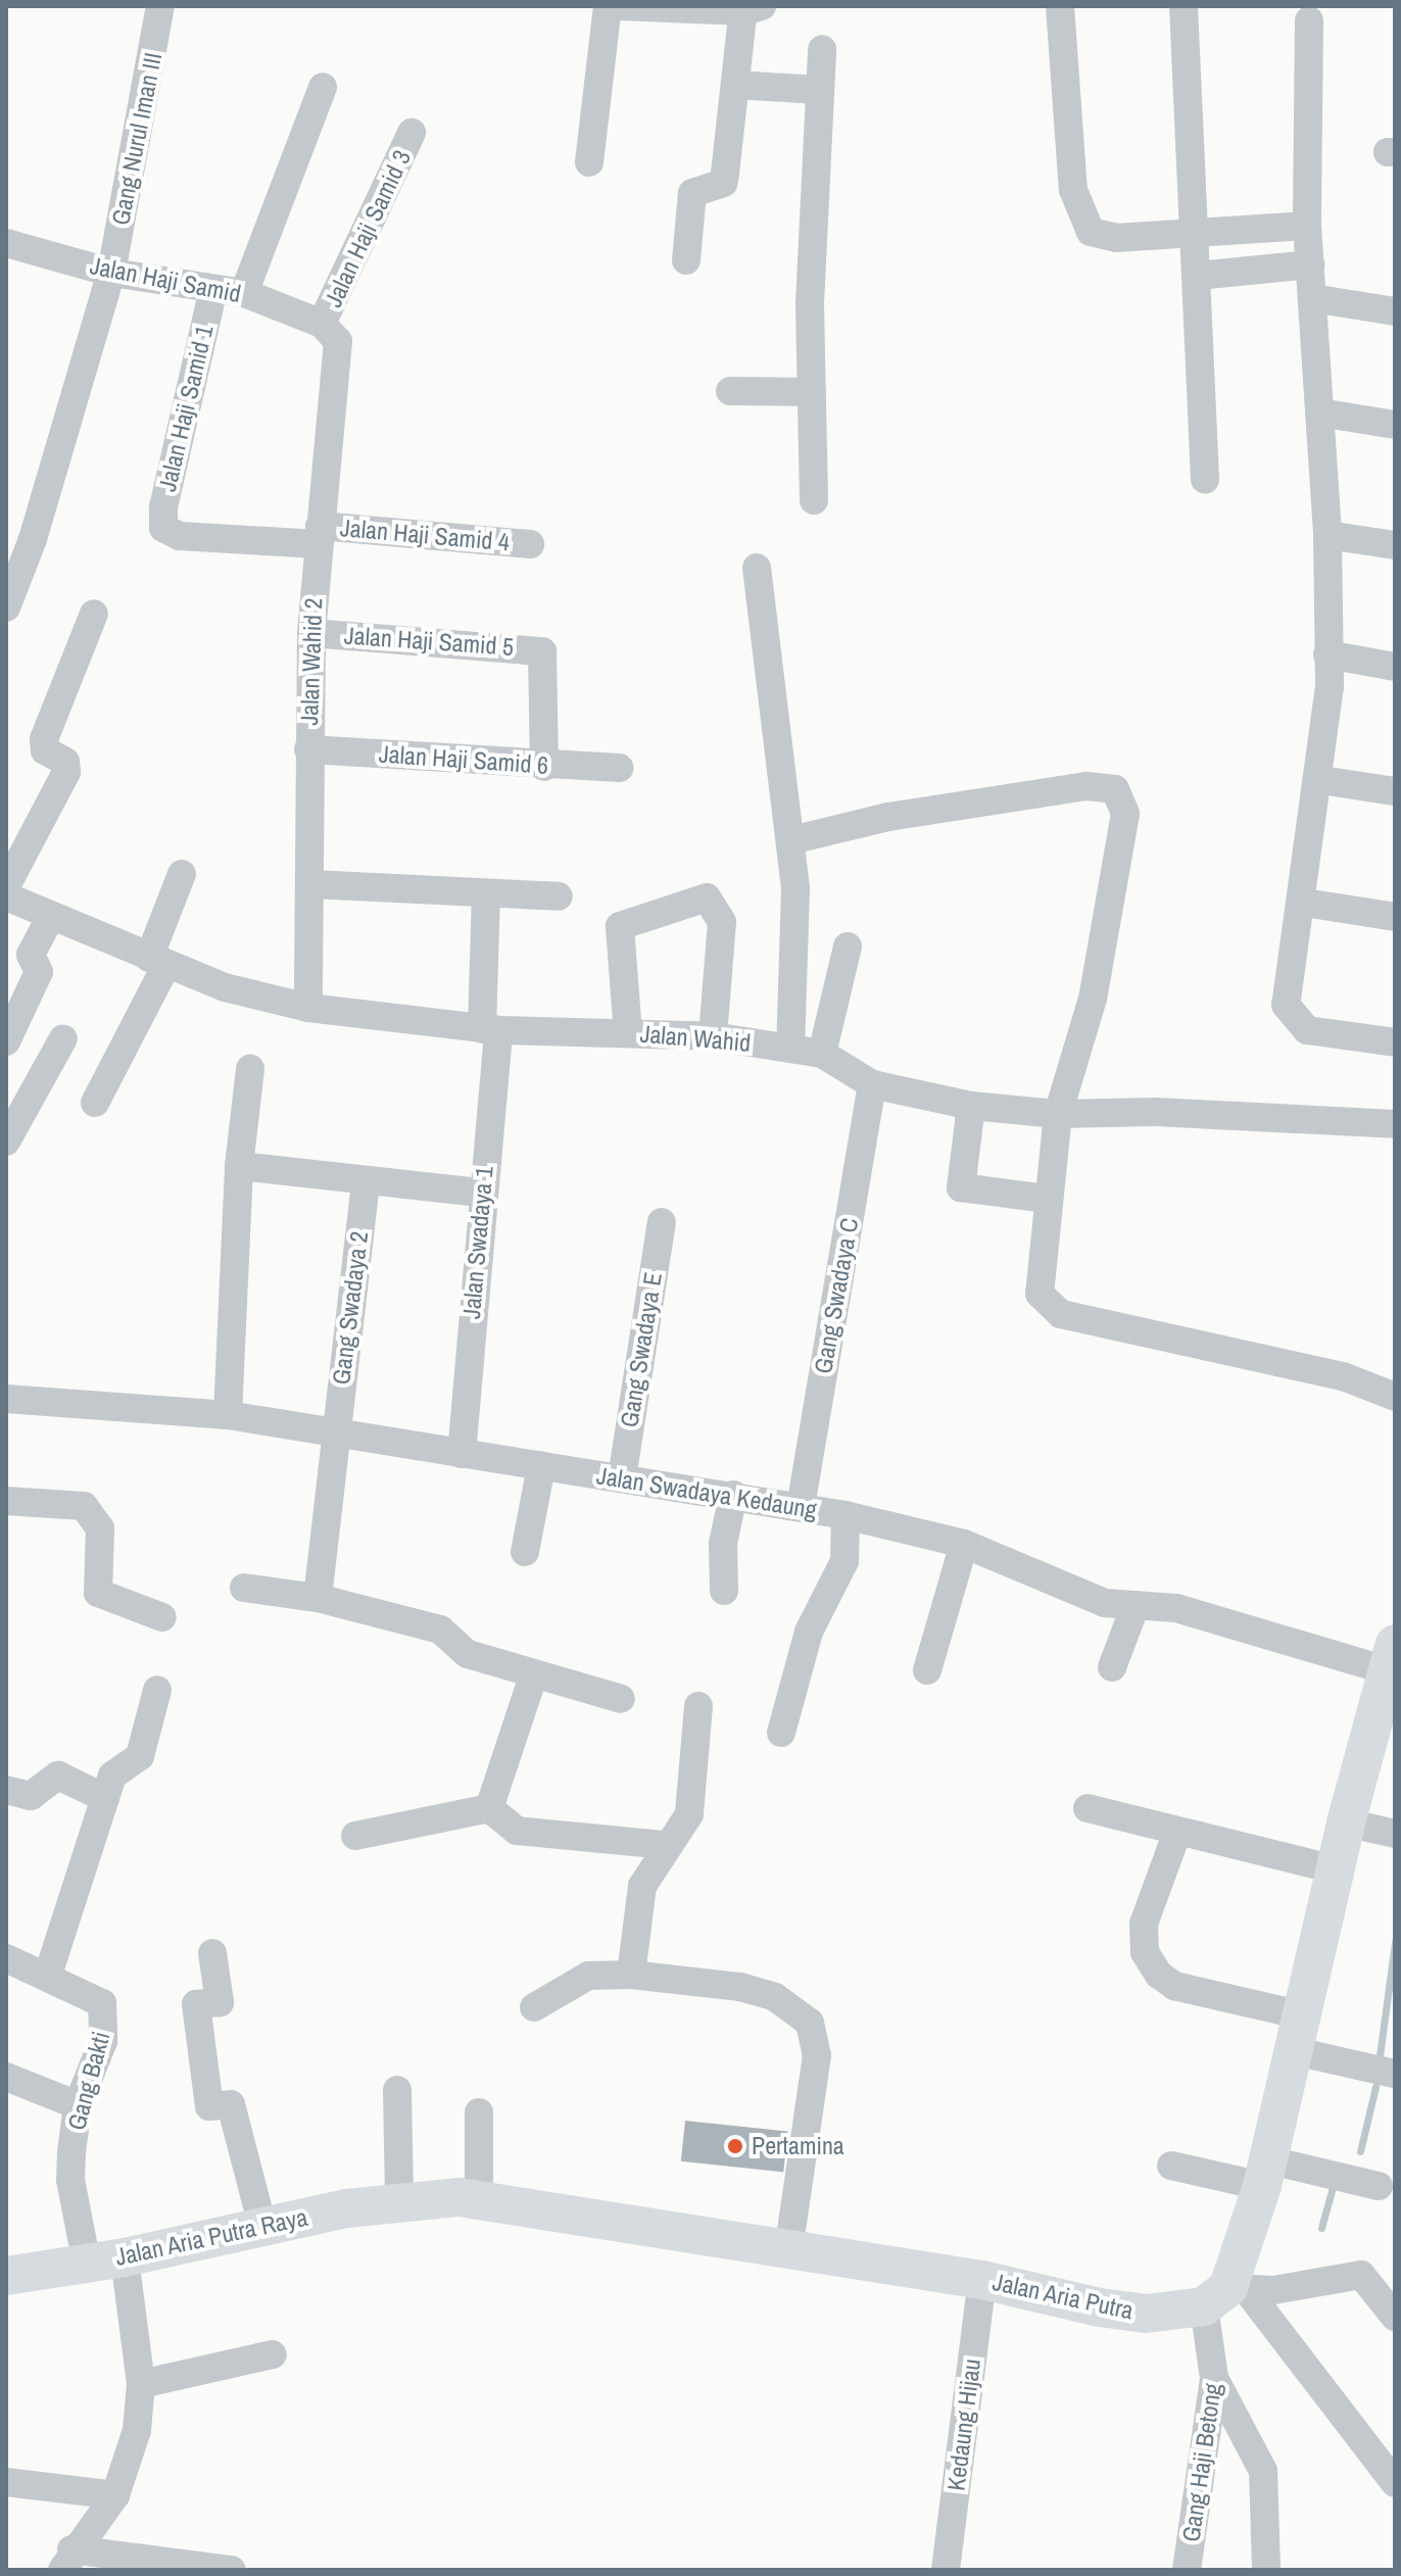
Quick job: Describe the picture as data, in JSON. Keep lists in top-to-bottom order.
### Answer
{
  "streets": {
    "main road": ["Jalan Aria Putra Raya", "Jalan Aria Putra"],
    "street": [
      "Gang Nurul Iman III",
      "Jalan Haji Samid 3",
      "Jalan Haji Samid",
      "Jalan Haji Samid 1",
      "Jalan Haji Samid 4",
      "Jalan Haji Samid 5",
      "Jalan Wahid 2",
      "Jalan Haji Samid 6",
      "Jalan Wahid",
      "Jalan Swadaya 1",
      "Gang Swadaya C",
      "Gang Swadaya 2",
      "Gang Swadaya E",
      "Jalan Swadaya Kedaung",
      "Gang Bakti",
      "Kedaung Hijau",
      "Gang Haji Betong"
    ]
  },
  "crossings": [
    ["Gang Nurul Iman III", "Jalan Haji Samid"],
    ["Jalan Haji Samid 3", "Jalan Haji Samid"],
    ["Jalan Haji Samid 3", "Jalan Wahid 2"],
    ["Jalan Haji Samid", "Jalan Haji Samid 1"],
    ["Jalan Haji Samid", "Jalan Wahid 2"],
    ["Jalan Haji Samid 1", "Jalan Haji Samid 4"],
    ["Jalan Haji Samid 4", "Jalan Wahid 2"],
    ["Jalan Haji Samid 5", "Jalan Wahid 2"],
    ["Jalan Haji Samid 5", "Jalan Haji Samid 6"],
    ["Jalan Wahid 2", "Jalan Haji Samid 6"],
    ["Jalan Wahid 2", "Jalan Wahid"],
    ["Jalan Wahid", "Jalan Swadaya 1"],
    ["Jalan Wahid", "Gang Swadaya C"],
    ["Jalan Swadaya 1", "Jalan Swadaya Kedaung"],
    ["Gang Swadaya C", "Jalan Swadaya Kedaung"],
    ["Gang Swadaya 2", "Jalan Swadaya Kedaung"],
    ["Gang Swadaya E", "Jalan Swadaya Kedaung"],
    ["Gang Bakti", "Jalan Aria Putra Raya"],
    ["Jalan Aria Putra Raya", "Jalan Aria Putra"],
    ["Jalan Aria Putra", "Kedaung Hijau"],
    ["Jalan Aria Putra", "Gang Haji Betong"]
  ],
  "places": ["Pertamina"]
}
